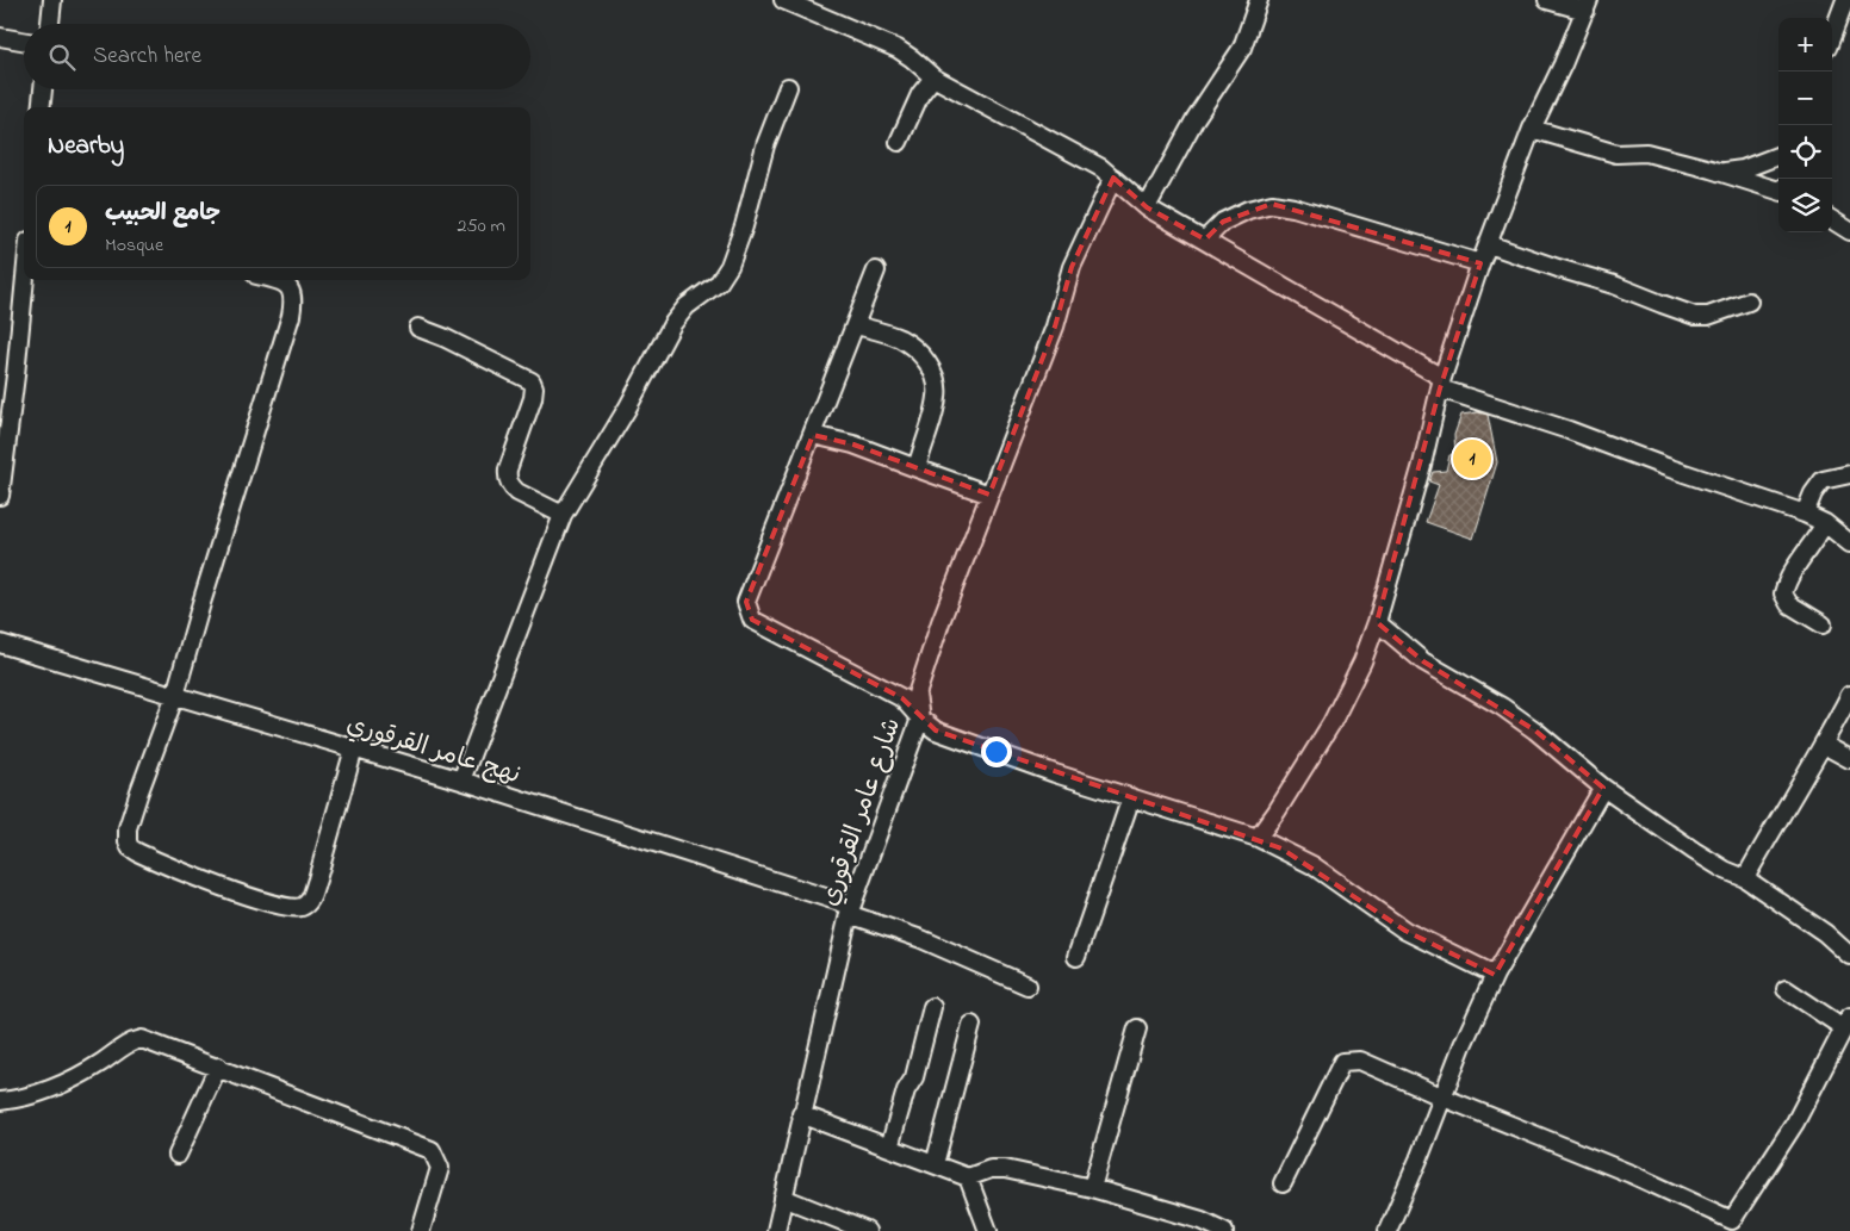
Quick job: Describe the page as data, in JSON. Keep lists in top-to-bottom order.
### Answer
{
  "streets": {
    "street": ["نهج عامر القرقوري", "شارع عامر القرقوري"]
  },
  "crossings": [
    ["نهج عامر القرقوري", "شارع عامر القرقوري"]
  ],
  "page": {
    "map_buttons": ["+", "−"],
    "search": "Search here",
    "heading": "Nearby",
    "list": [
      {
        "mark": "1",
        "name": "جامع الحبيب",
        "note": "Mosque",
        "value": "250 m"
      }
    ],
    "pins": "1"
  }
}
